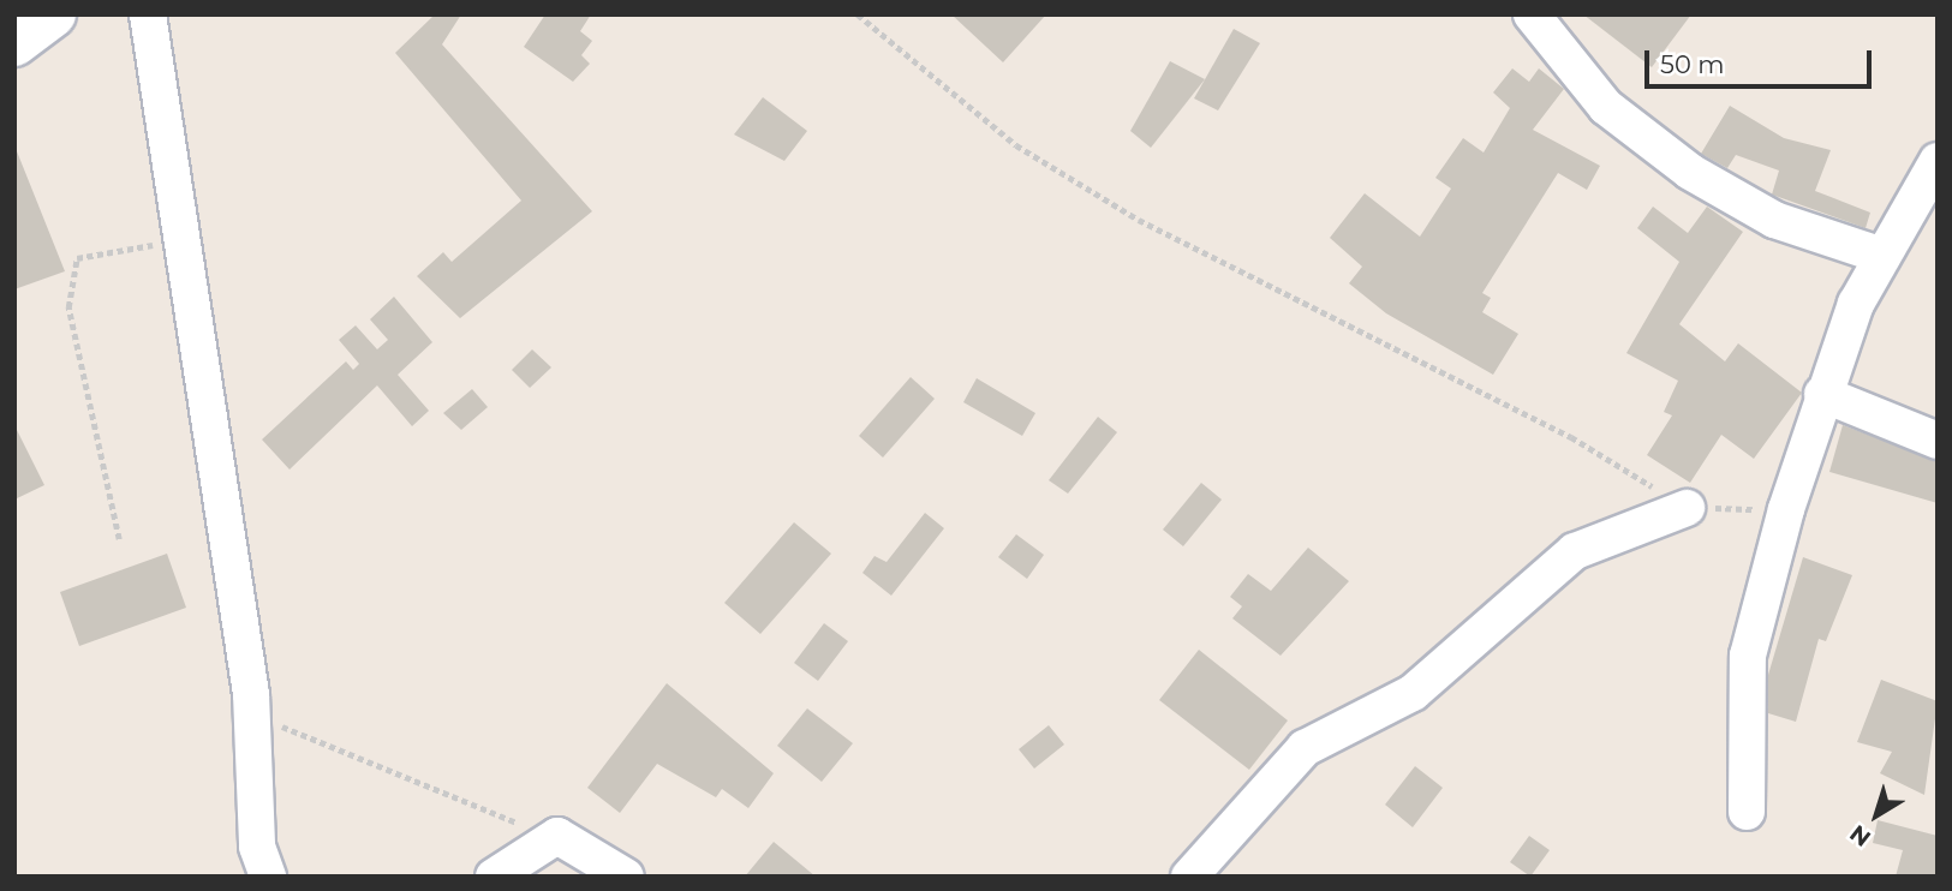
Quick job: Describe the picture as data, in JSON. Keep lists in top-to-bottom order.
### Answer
{
  "scale_bar": "50 m",
  "north": "bottom left"
}
